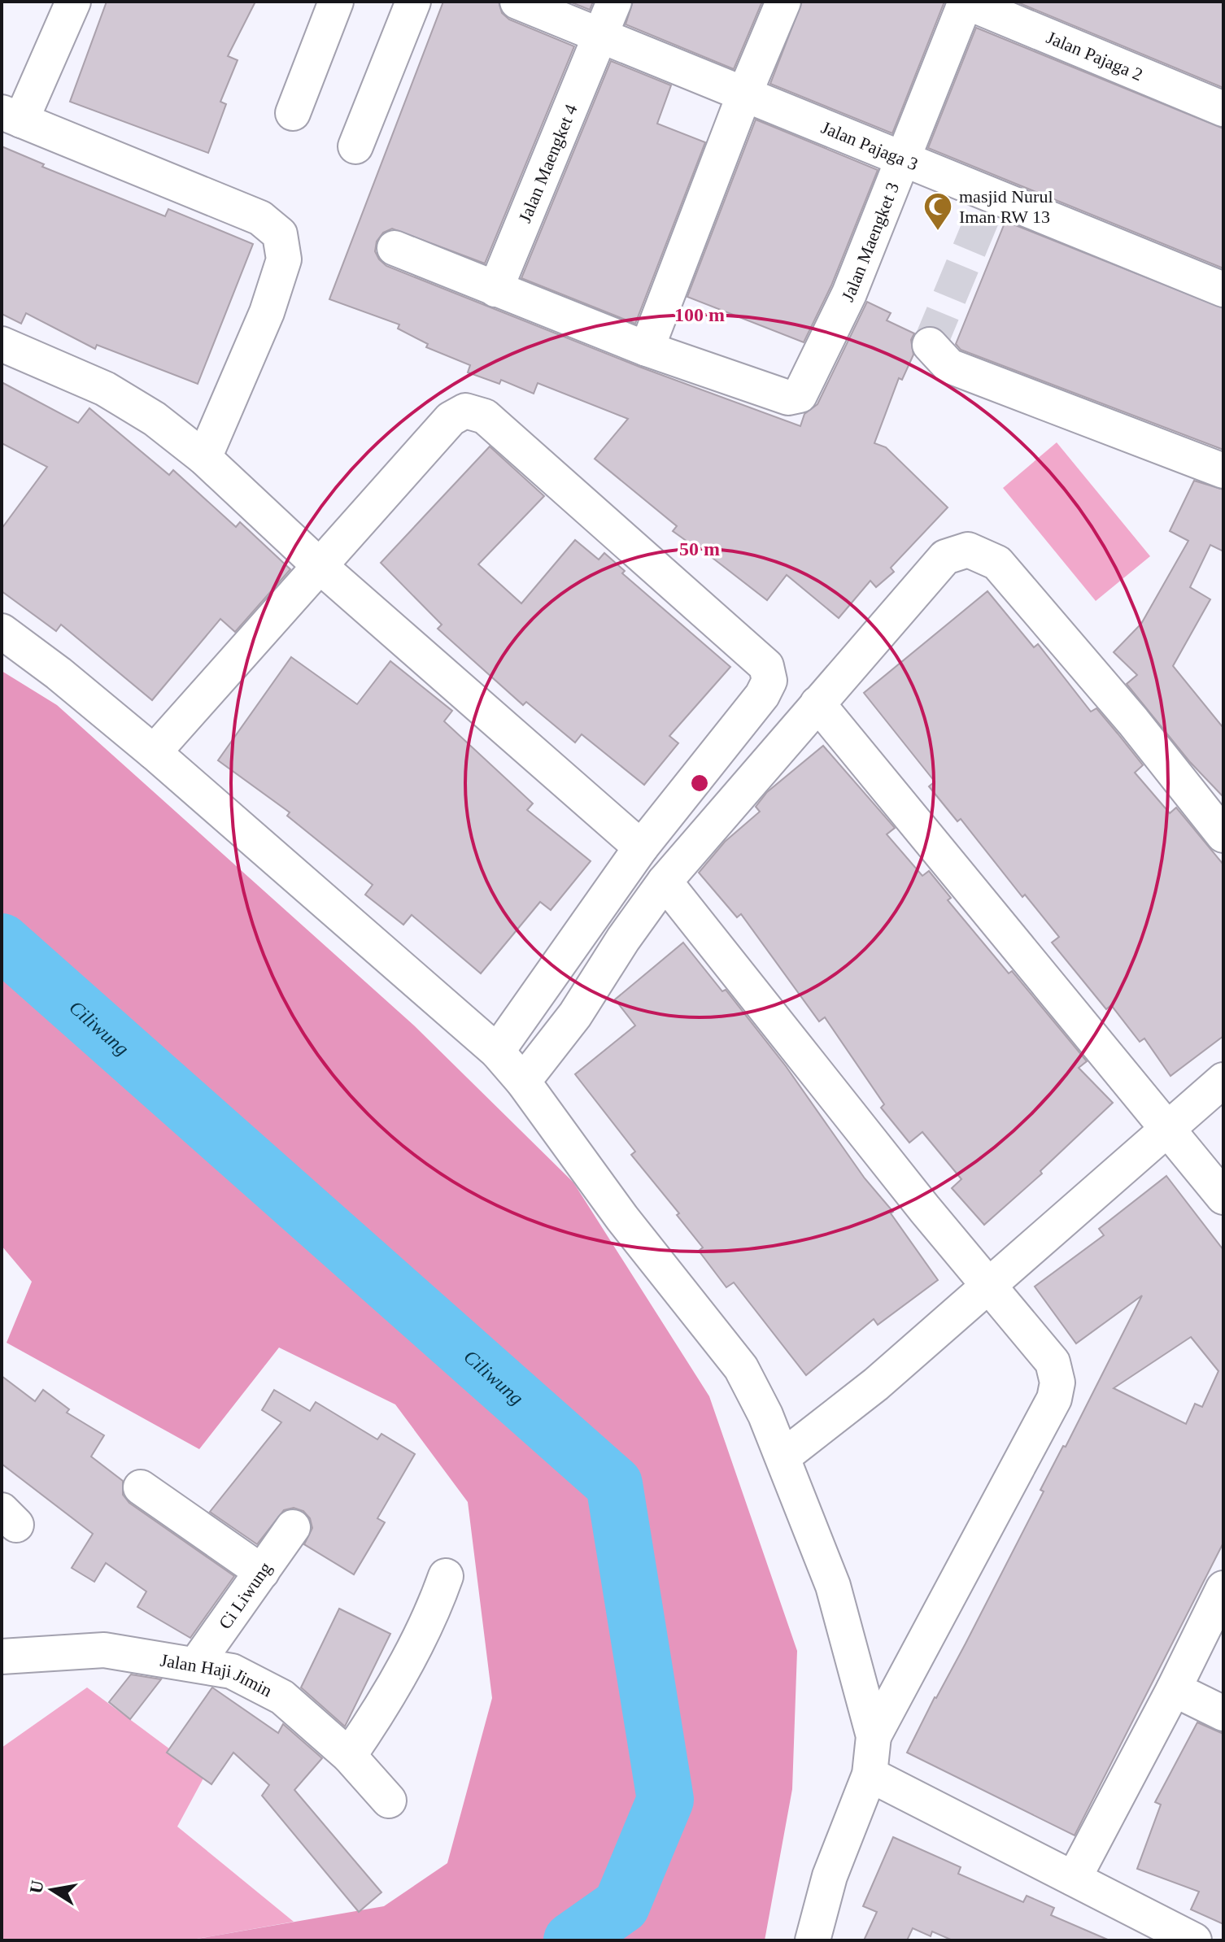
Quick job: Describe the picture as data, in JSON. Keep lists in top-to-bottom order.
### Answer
{
  "streets": {
    "street": [
      "Jalan Pajaga 2",
      "Jalan Pajaga 3",
      "Jalan Maengket 4",
      "Jalan Maengket 3",
      "Ci Liwung",
      "Jalan Haji Jimin"
    ]
  },
  "crossings": [
    ["Jalan Pajaga 2", "Jalan Maengket 3"],
    ["Jalan Pajaga 3", "Jalan Maengket 4"],
    ["Jalan Pajaga 3", "Jalan Maengket 3"],
    ["Ci Liwung", "Jalan Haji Jimin"]
  ],
  "water": ["Ciliwung"],
  "places": {
    "mosque": ["masjid Nurul Iman RW 13"]
  },
  "north": "left",
  "rings": ["100 m", "50 m"]
}
